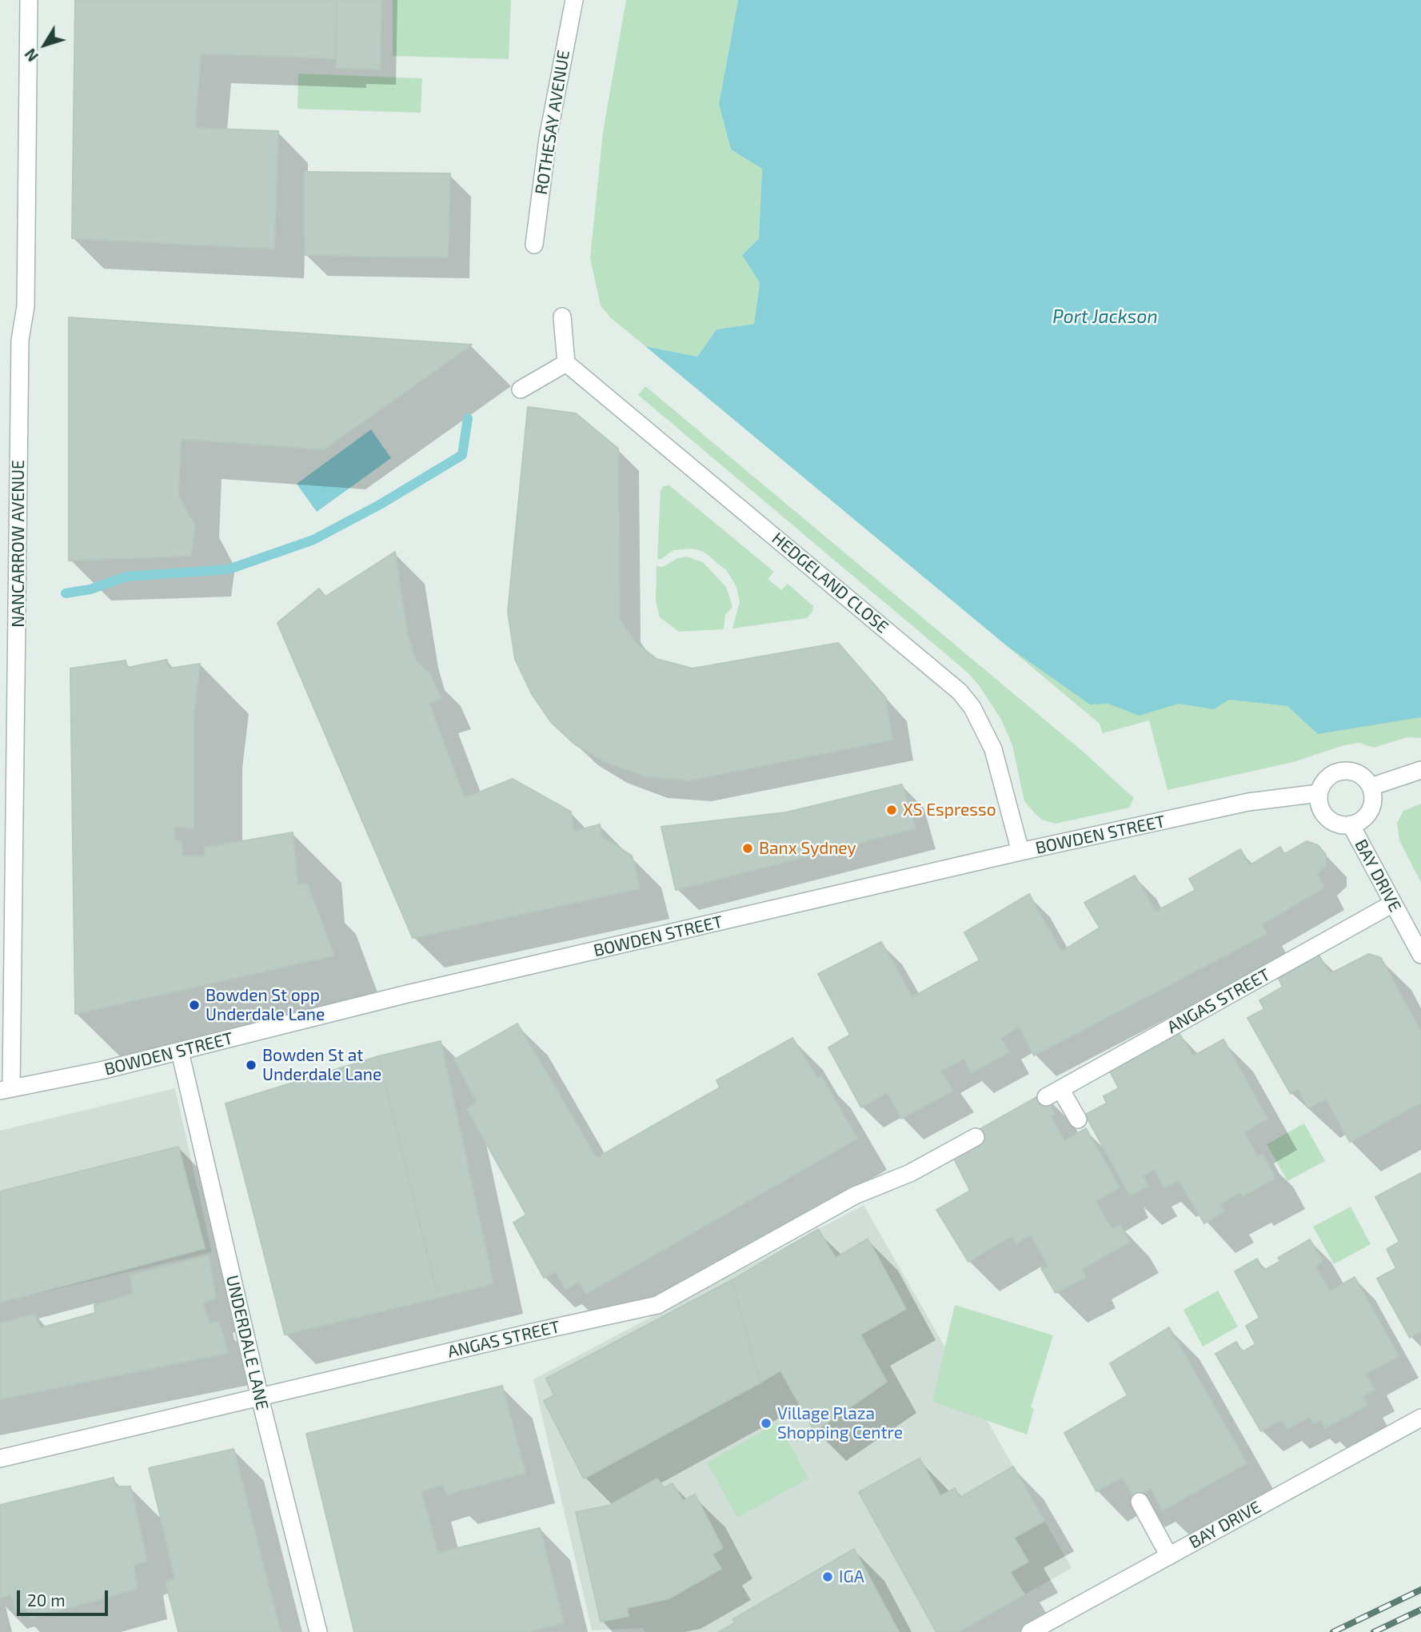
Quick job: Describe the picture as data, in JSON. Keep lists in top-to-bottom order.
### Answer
{
  "streets": {
    "street": [
      "ROTHESAY AVENUE",
      "NANCARROW AVENUE",
      "HEDGELAND CLOSE",
      "BOWDEN STREET",
      "BAY DRIVE",
      "ANGAS STREET",
      "UNDERDALE LANE"
    ]
  },
  "crossings": [
    ["NANCARROW AVENUE", "BOWDEN STREET"],
    ["HEDGELAND CLOSE", "BOWDEN STREET"],
    ["BOWDEN STREET", "BAY DRIVE"],
    ["BOWDEN STREET", "UNDERDALE LANE"],
    ["BAY DRIVE", "ANGAS STREET"],
    ["ANGAS STREET", "UNDERDALE LANE"]
  ],
  "water": ["Port Jackson"],
  "places": [
    "XS Espresso",
    "Banx Sydney",
    "Bowden St opp Underdale Lane",
    "Bowden St at Underdale Lane",
    "Village Plaza Shopping Centre",
    "IGA"
  ],
  "scale_bar": "20 m",
  "north": "bottom left"
}
